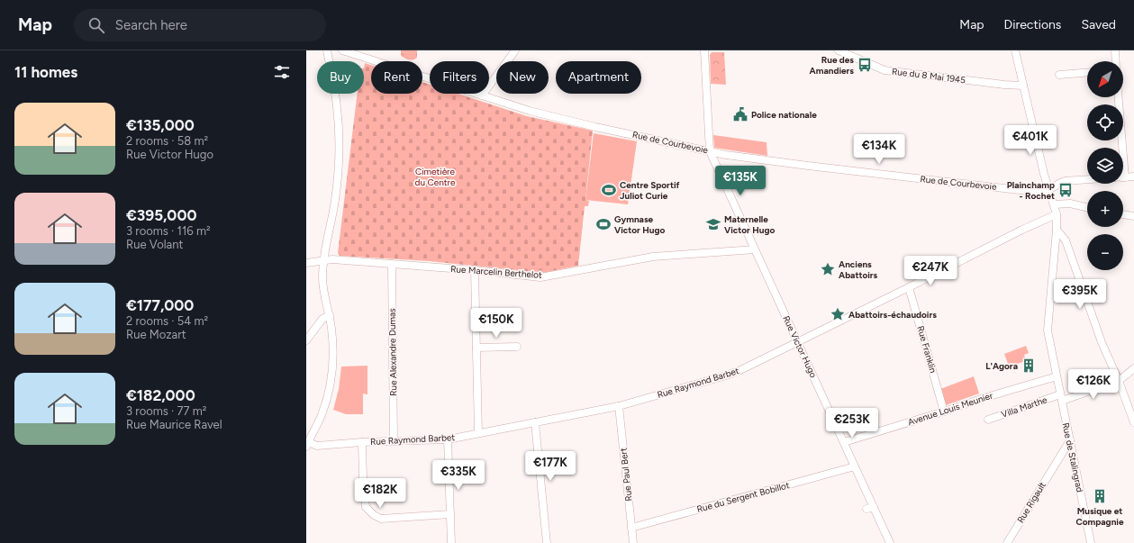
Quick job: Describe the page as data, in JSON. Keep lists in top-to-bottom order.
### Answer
{
  "streets": {
    "street": [
      "Rue du 8 Mai 1945",
      "Rue de Courbevoie",
      "Rue Marcelin Berthelot",
      "Rue Victor Hugo",
      "Rue Franklin",
      "Rue Alexandre Dumas",
      "Rue Raymond Barbet",
      "Villa Marthe",
      "Avenue Louis Meunier",
      "Rue de Stalingrad",
      "Rue Paul Bert",
      "Rue du Sergent Bobillot",
      "Rue Rigault"
    ]
  },
  "crossings": [
    ["Rue du 8 Mai 1945", "Rue de Stalingrad"],
    ["Rue de Courbevoie", "Rue Victor Hugo"],
    ["Rue de Courbevoie", "Rue de Stalingrad"],
    ["Rue Marcelin Berthelot", "Rue Victor Hugo"],
    ["Rue Marcelin Berthelot", "Rue Alexandre Dumas"],
    ["Rue Victor Hugo", "Rue Raymond Barbet"],
    ["Rue Victor Hugo", "Avenue Louis Meunier"],
    ["Rue Victor Hugo", "Rue du Sergent Bobillot"],
    ["Rue Franklin", "Rue Raymond Barbet"],
    ["Rue Franklin", "Avenue Louis Meunier"],
    ["Rue Alexandre Dumas", "Rue Raymond Barbet"],
    ["Rue Raymond Barbet", "Rue de Stalingrad"],
    ["Rue Raymond Barbet", "Rue Paul Bert"],
    ["Villa Marthe", "Rue de Stalingrad"],
    ["Avenue Louis Meunier", "Rue de Stalingrad"],
    ["Rue de Stalingrad", "Rue Rigault"],
    ["Rue Paul Bert", "Rue du Sergent Bobillot"]
  ],
  "parks": ["Cimetière du Centre"],
  "places": {
    "bus stop": ["Rue des Amandiers", "Plainchamp - Rochet"],
    "public building": ["Police nationale"],
    "sports": ["Centre Sportif Juliot Curie", "Gymnase Victor Hugo"],
    "school or university": ["Maternelle Victor Hugo"],
    "place": ["Anciens Abattoirs", "Abattoirs-échaudoirs"],
    "building": ["L'Agora", "Musique et Compagnie"]
  },
  "north": "bottom left",
  "page": {
    "header": "Map",
    "search": "Search here",
    "nav": ["Map", "Directions", "Saved"],
    "heading": "11 homes",
    "map_buttons": ["+", "−"],
    "chip": [
      "Buy",
      "Rent",
      "Filters",
      "New",
      "Apartment"
    ],
    "list": [
      {
        "name": "€135,000",
        "note": "2 rooms · 58 m² · Rue Victor Hugo"
      },
      {
        "name": "€395,000",
        "note": "3 rooms · 116 m² · Rue Volant"
      },
      {
        "name": "€177,000",
        "note": "2 rooms · 54 m² · Rue Mozart"
      },
      {
        "name": "€182,000",
        "note": "3 rooms · 77 m² · Rue Maurice Ravel"
      }
    ],
    "price": [
      "€401K",
      "€134K",
      "€135K",
      "€247K",
      "€395K",
      "€150K",
      "€126K",
      "€253K",
      "€177K",
      "€335K",
      "€182K"
    ]
  }
}
